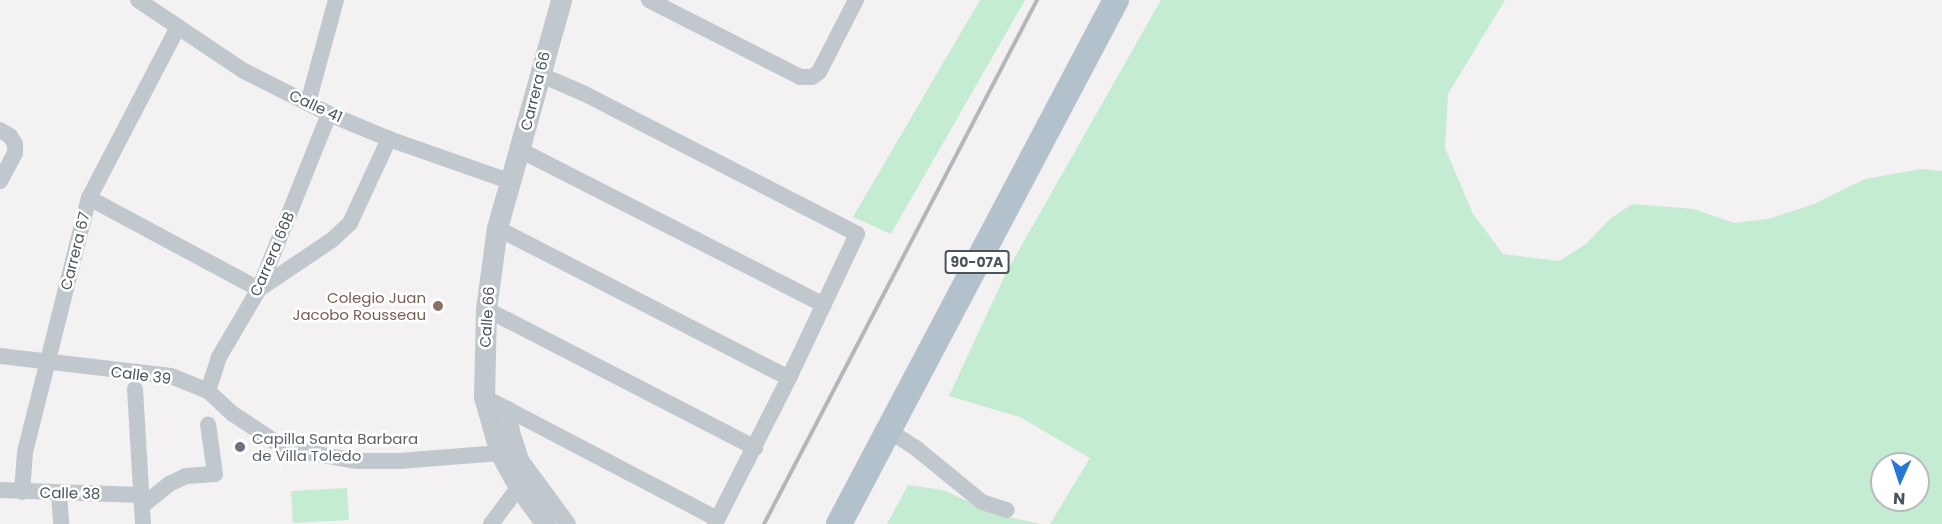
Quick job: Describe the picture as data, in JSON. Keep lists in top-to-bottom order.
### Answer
{
  "streets": {
    "main road": ["90-07A"],
    "street": [
      "Carrera 66",
      "Calle 41",
      "Carrera 67",
      "Carrera 66B",
      "Calle 66",
      "Calle 39",
      "Calle 38"
    ]
  },
  "crossings": [
    ["Carrera 66", "Calle 41"],
    ["Carrera 66", "Calle 66"],
    ["Calle 41", "Carrera 67"],
    ["Calle 41", "Carrera 66B"],
    ["Calle 41", "Calle 66"],
    ["Carrera 67", "Calle 39"],
    ["Carrera 67", "Calle 38"],
    ["Carrera 66B", "Calle 39"],
    ["Calle 66", "Calle 39"]
  ],
  "places": ["Colegio Juan Jacobo Rousseau", "Capilla Santa Barbara de Villa Toledo"],
  "north": "bottom"
}
